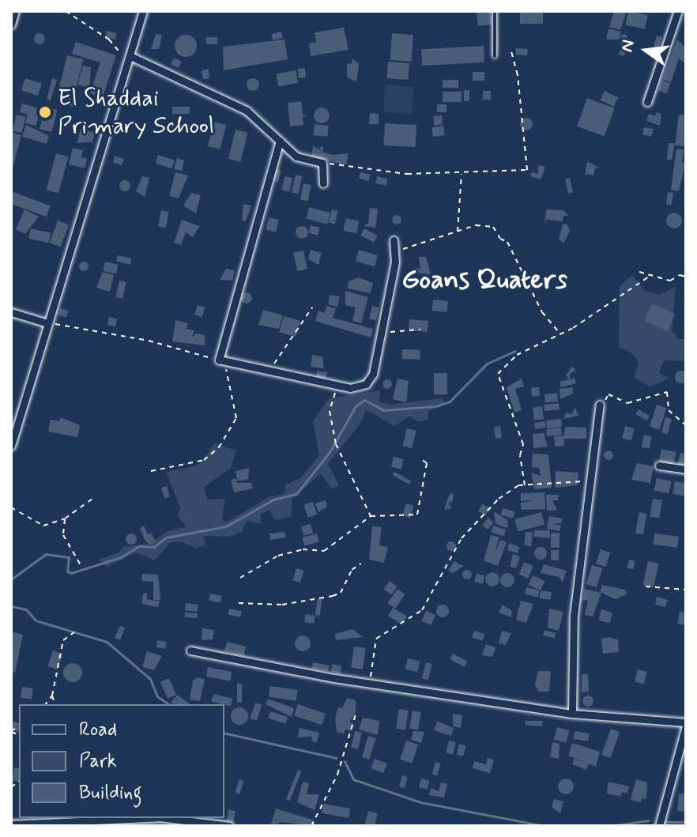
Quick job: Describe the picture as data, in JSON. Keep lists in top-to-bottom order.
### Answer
{
  "districts": ["Goans Quaters"],
  "places": ["El Shaddai Primary School"],
  "legend": ["Road", "Park", "Building"],
  "north": "left"
}
